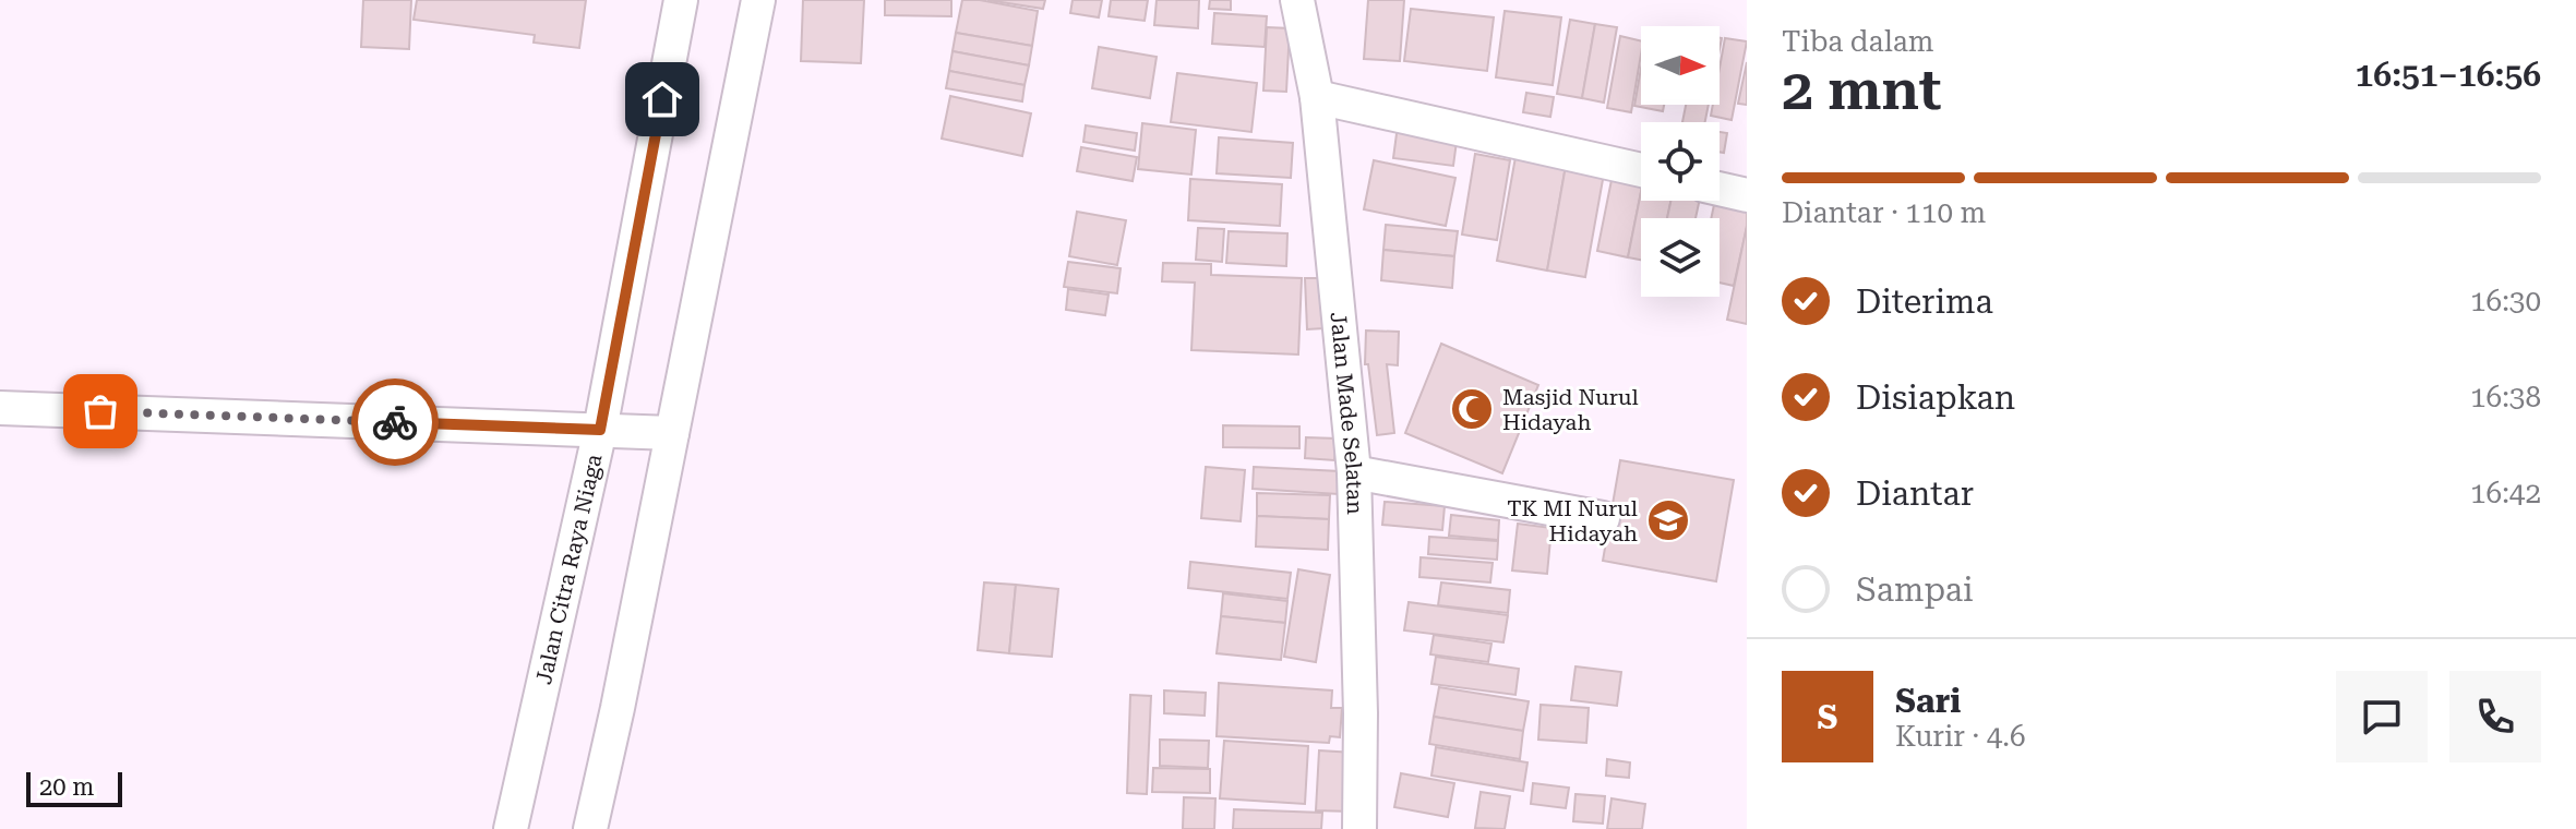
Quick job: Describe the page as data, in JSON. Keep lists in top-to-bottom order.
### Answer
{
  "streets": {
    "street": ["Jalan Made Selatan", "Jalan Citra Raya Niaga"]
  },
  "places": {
    "mosque": ["Masjid Nurul Hidayah"],
    "school or university": ["TK MI Nurul Hidayah"]
  },
  "scale_bar": "20 m",
  "north": "right",
  "page": {
    "heading": ["2 mnt", "Tiba dalam", "16:51–16:56"],
    "panel": ["Sari", "Kurir · 4.6"],
    "bar": "Diantar · 110 m",
    "list": [
      ["Diterima", "16:30"],
      ["Disiapkan", "16:38"],
      ["Diantar", "16:42"],
      "Sampai"
    ],
    "round": "S",
    "scale": "20 m"
  }
}
